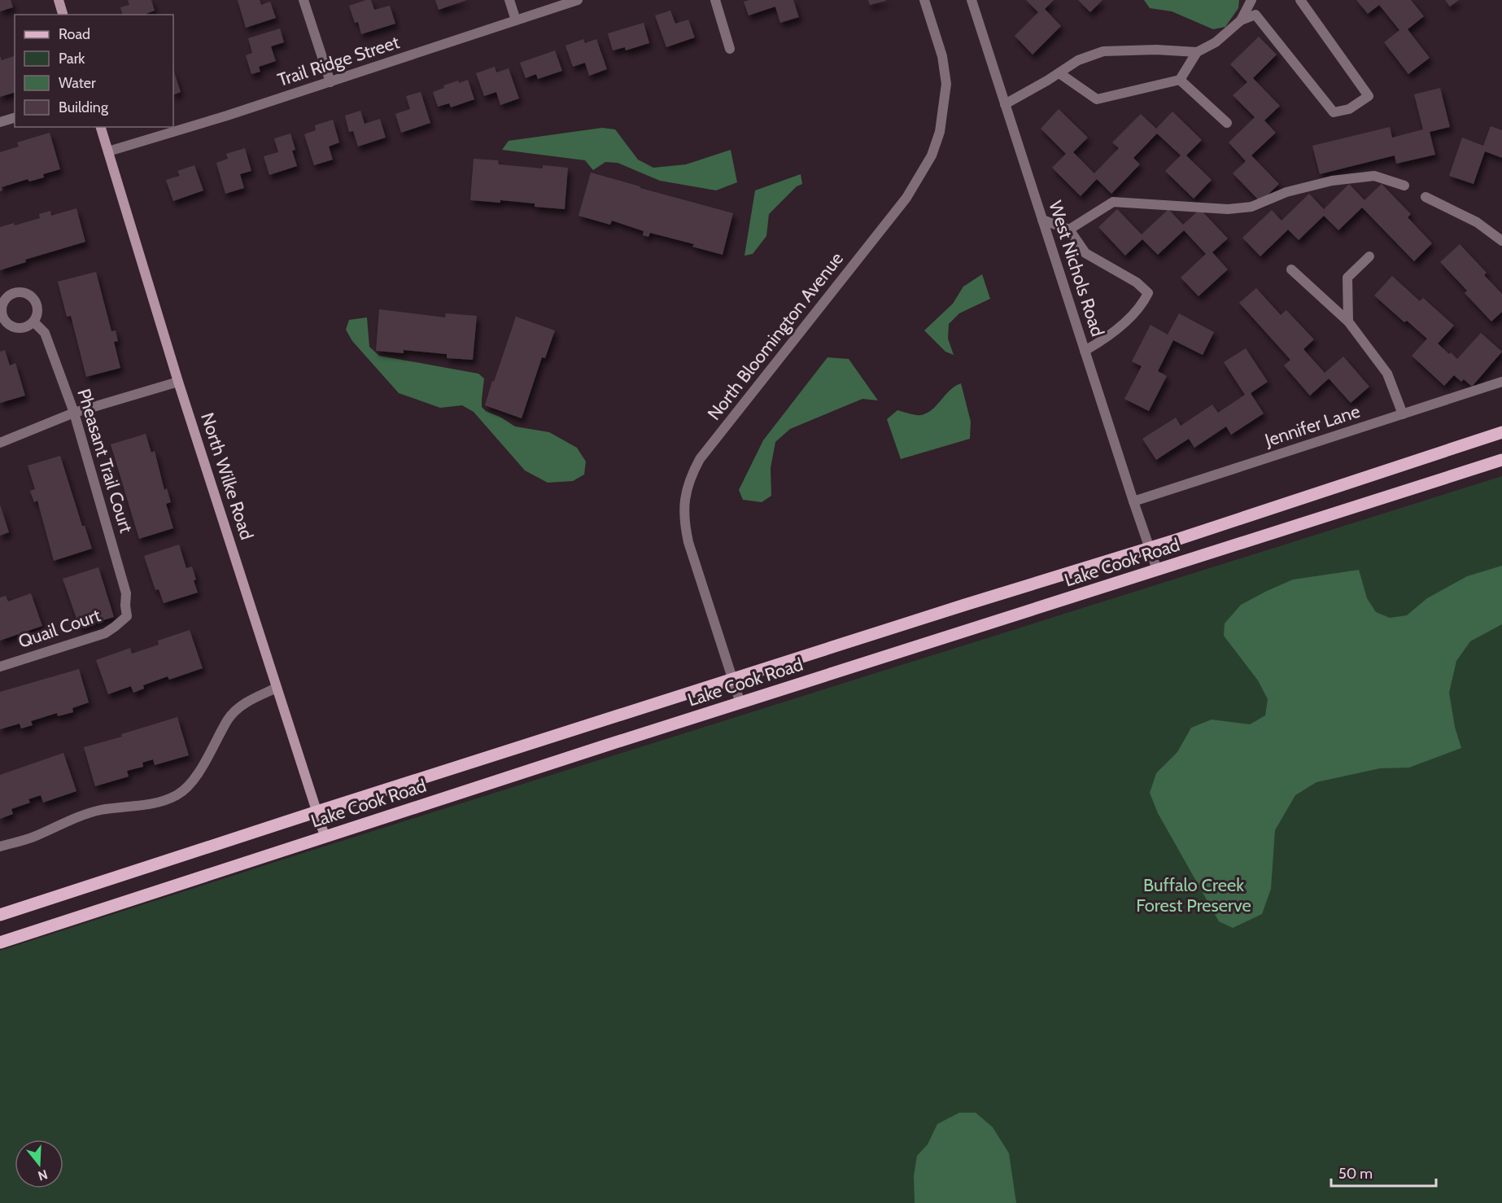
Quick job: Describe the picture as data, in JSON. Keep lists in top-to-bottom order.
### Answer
{
  "streets": {
    "main road": ["Lake Cook Road"],
    "street": [
      "Trail Ridge Street",
      "West Nichols Road",
      "North Bloomington Avenue",
      "Jennifer Lane",
      "Pheasant Trail Court",
      "North Wilke Road",
      "Quail Court"
    ]
  },
  "crossings": [
    ["Trail Ridge Street", "North Wilke Road"],
    ["West Nichols Road", "Jennifer Lane"],
    ["West Nichols Road", "Lake Cook Road"],
    ["North Bloomington Avenue", "Lake Cook Road"],
    ["Pheasant Trail Court", "Quail Court"],
    ["North Wilke Road", "Lake Cook Road"]
  ],
  "parks": ["Buffalo Creek Forest Preserve"],
  "legend": [
    "Road",
    "Park",
    "Water",
    "Building"
  ],
  "scale_bar": "50 m",
  "north": "bottom"
}
